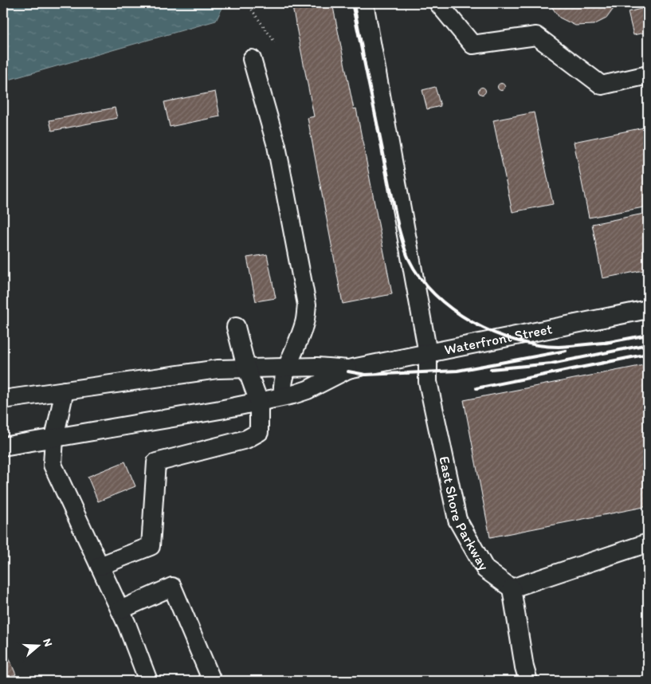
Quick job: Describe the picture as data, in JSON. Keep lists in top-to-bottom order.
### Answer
{
  "streets": {
    "street": ["Waterfront Street", "East Shore Parkway"]
  },
  "crossings": [
    ["Waterfront Street", "East Shore Parkway"]
  ],
  "north": "right"
}
